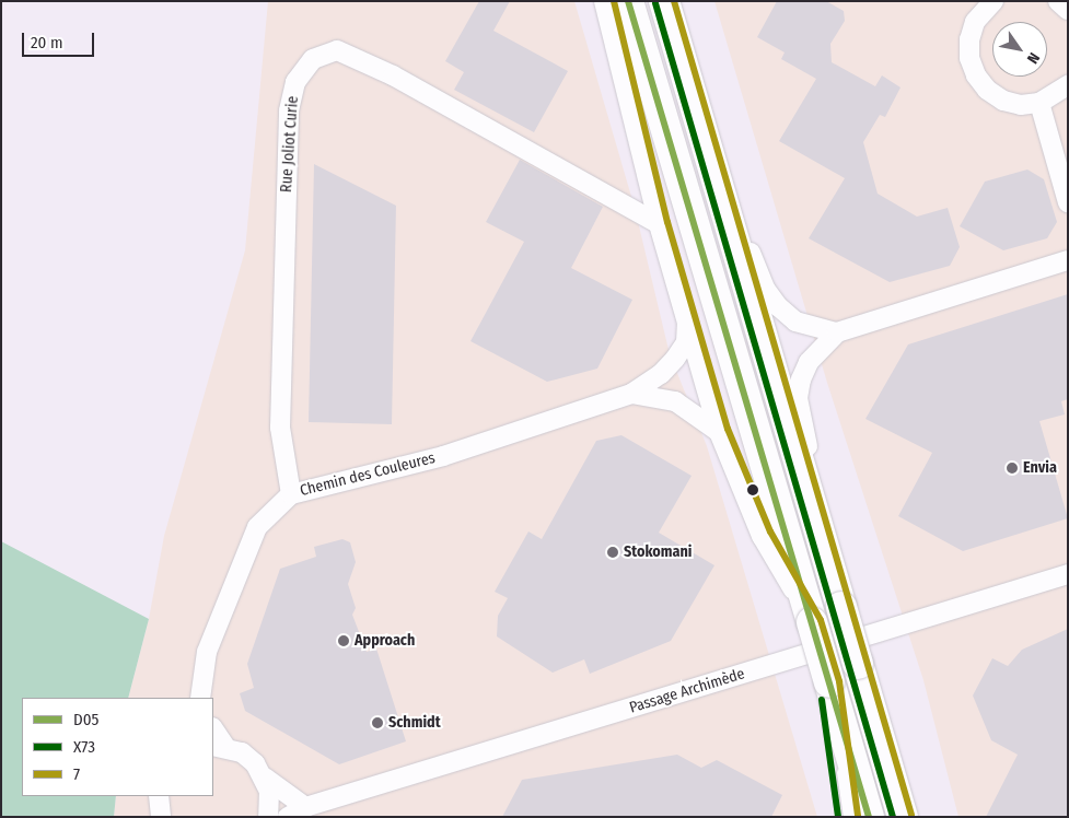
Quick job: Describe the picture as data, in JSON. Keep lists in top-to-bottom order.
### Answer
{
  "streets": {
    "street": ["Rue Joliot Curie", "Chemin des Couleures", "Passage Archimède"]
  },
  "crossings": [
    ["Rue Joliot Curie", "Chemin des Couleures"]
  ],
  "places": [
    "Envia",
    "Stokomani",
    "Approach",
    "Schmidt"
  ],
  "lines": ["transit line D05", "transit line 7", "transit line X73"],
  "legend": ["D05", "X73", "7"],
  "scale_bar": "20 m",
  "north": "bottom right"
}
